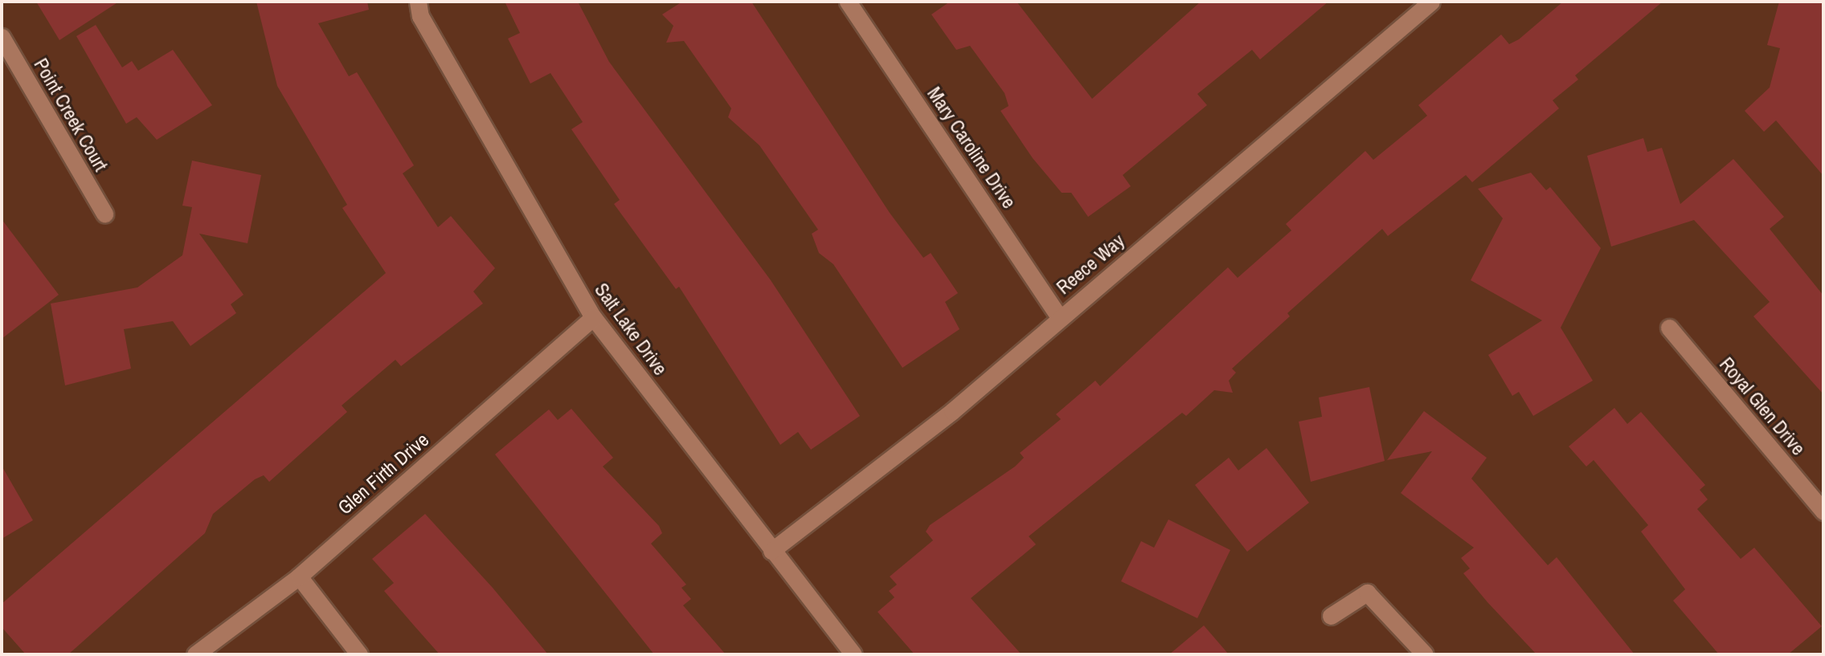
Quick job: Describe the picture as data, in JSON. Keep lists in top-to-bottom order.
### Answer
{
  "streets": {
    "street": [
      "Point Creek Court",
      "Mary Caroline Drive",
      "Reece Way",
      "Salt Lake Drive",
      "Royal Glen Drive",
      "Glen Firth Drive"
    ]
  },
  "crossings": [
    ["Mary Caroline Drive", "Reece Way"],
    ["Reece Way", "Salt Lake Drive"],
    ["Salt Lake Drive", "Glen Firth Drive"]
  ]
}
